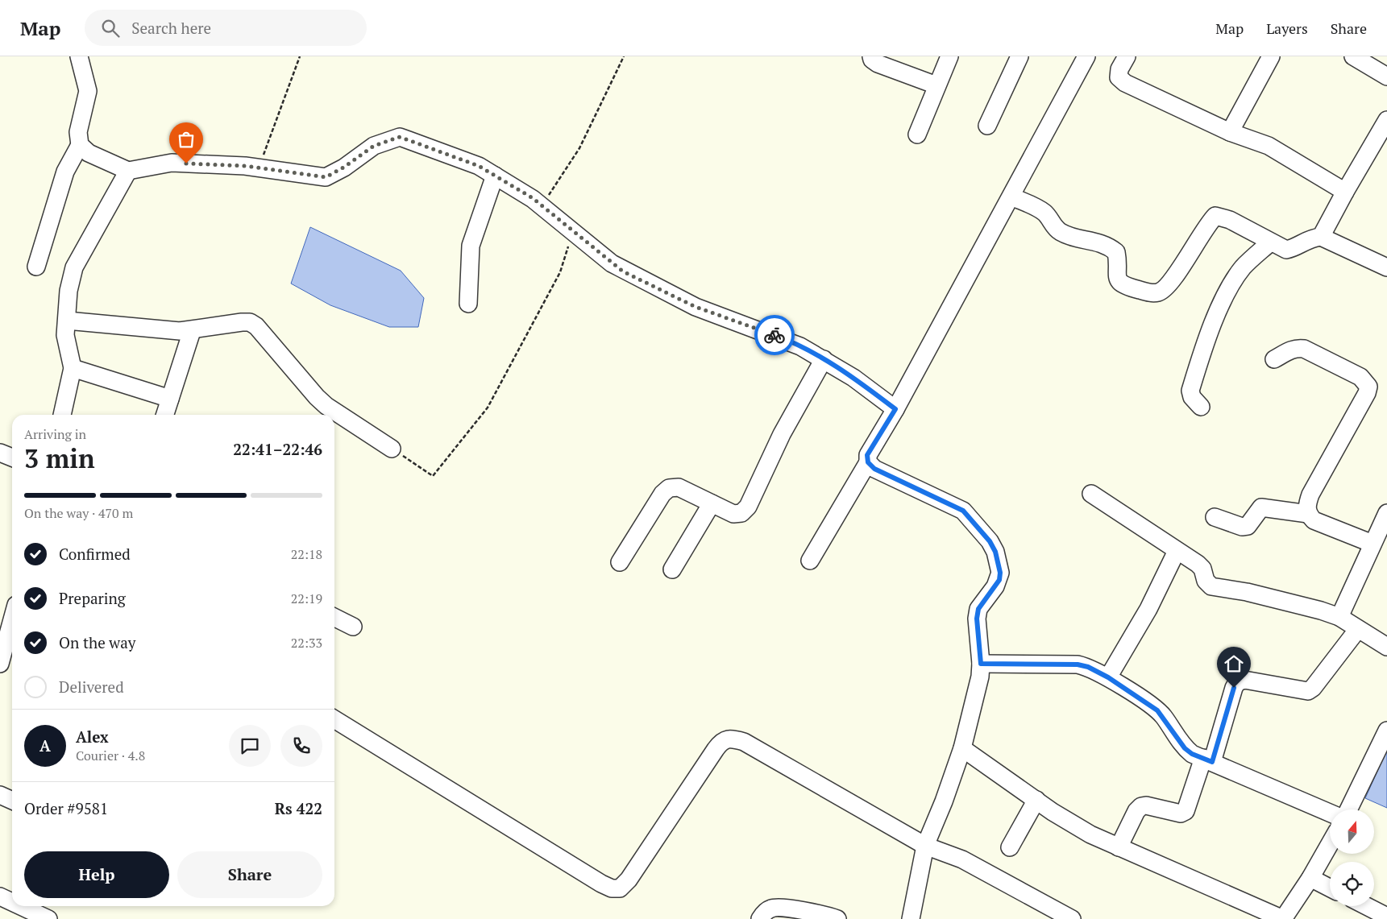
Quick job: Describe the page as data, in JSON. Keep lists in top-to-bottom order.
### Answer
{
  "north": "top",
  "page": {
    "header": "Map",
    "search": "Search here",
    "nav": ["Map", "Layers", "Share"],
    "heading": ["3 min", "Arriving in", "22:41–22:46"],
    "panel": [
      "Alex",
      "Courier · 4.8",
      "Order #9581",
      "Rs 422"
    ],
    "bar": "On the way · 470 m",
    "list": [
      ["Confirmed", "22:18"],
      ["Preparing", "22:19"],
      ["On the way", "22:33"],
      "Delivered"
    ],
    "round": "A",
    "buttons": ["Help", "Share"]
  }
}
